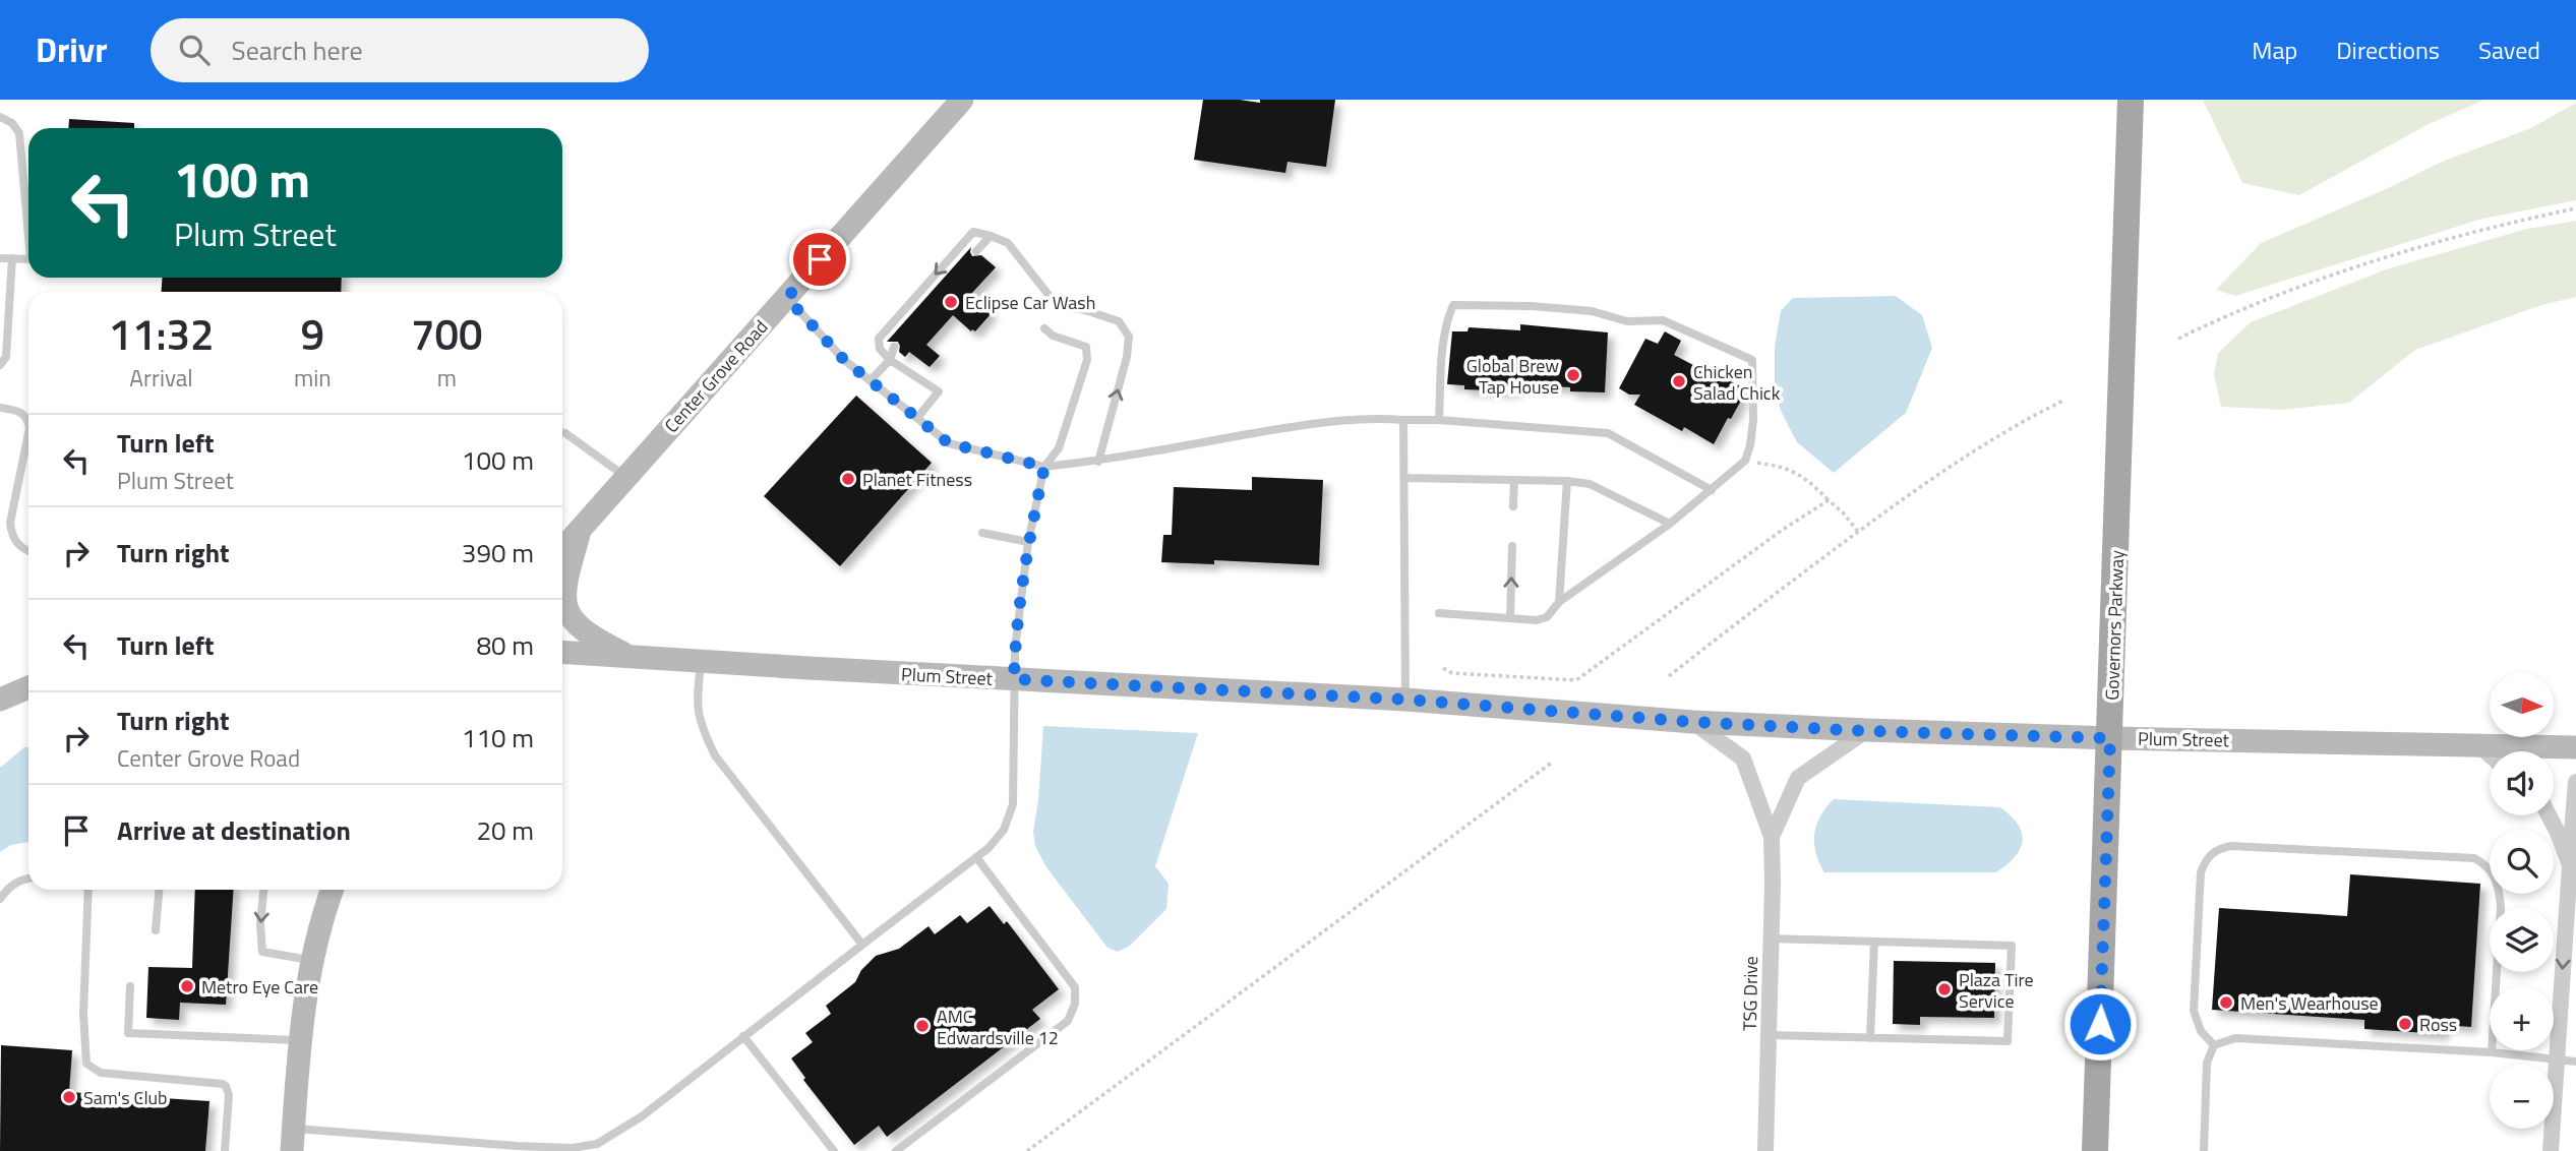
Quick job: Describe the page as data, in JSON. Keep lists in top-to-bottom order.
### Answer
{
  "streets": {
    "main road": ["Center Grove Road", "Governors Parkway", "Plum Street"],
    "street": ["TSG Drive"]
  },
  "crossings": [
    ["Governors Parkway", "Plum Street"],
    ["Plum Street", "TSG Drive"]
  ],
  "places": [
    "Eclipse Car Wash",
    "Global Brew Tap House",
    "Chicken Salad Chick",
    "Planet Fitness",
    "Metro Eye Care",
    "Plaza Tire Service",
    "Men's Wearhouse",
    "Ross",
    "AMC Edwardsville 12",
    "Sam's Club"
  ],
  "north": "right",
  "page": {
    "header": "Drivr",
    "search": "Search here",
    "nav": ["Map", "Directions", "Saved"],
    "turn": ["100 m", "Plum Street"],
    "eta": [
      "11:32",
      "Arrival",
      "9",
      "min",
      "700",
      "m"
    ],
    "list": [
      {
        "name": "Turn left",
        "note": "Plum Street",
        "value": "100 m"
      },
      {
        "name": "Turn right",
        "value": "390 m"
      },
      {
        "name": "Turn left",
        "value": "80 m"
      },
      {
        "name": "Turn right",
        "note": "Center Grove Road",
        "value": "110 m"
      },
      {
        "name": "Arrive at destination",
        "value": "20 m"
      }
    ],
    "map_buttons": ["+", "−"]
  }
}
